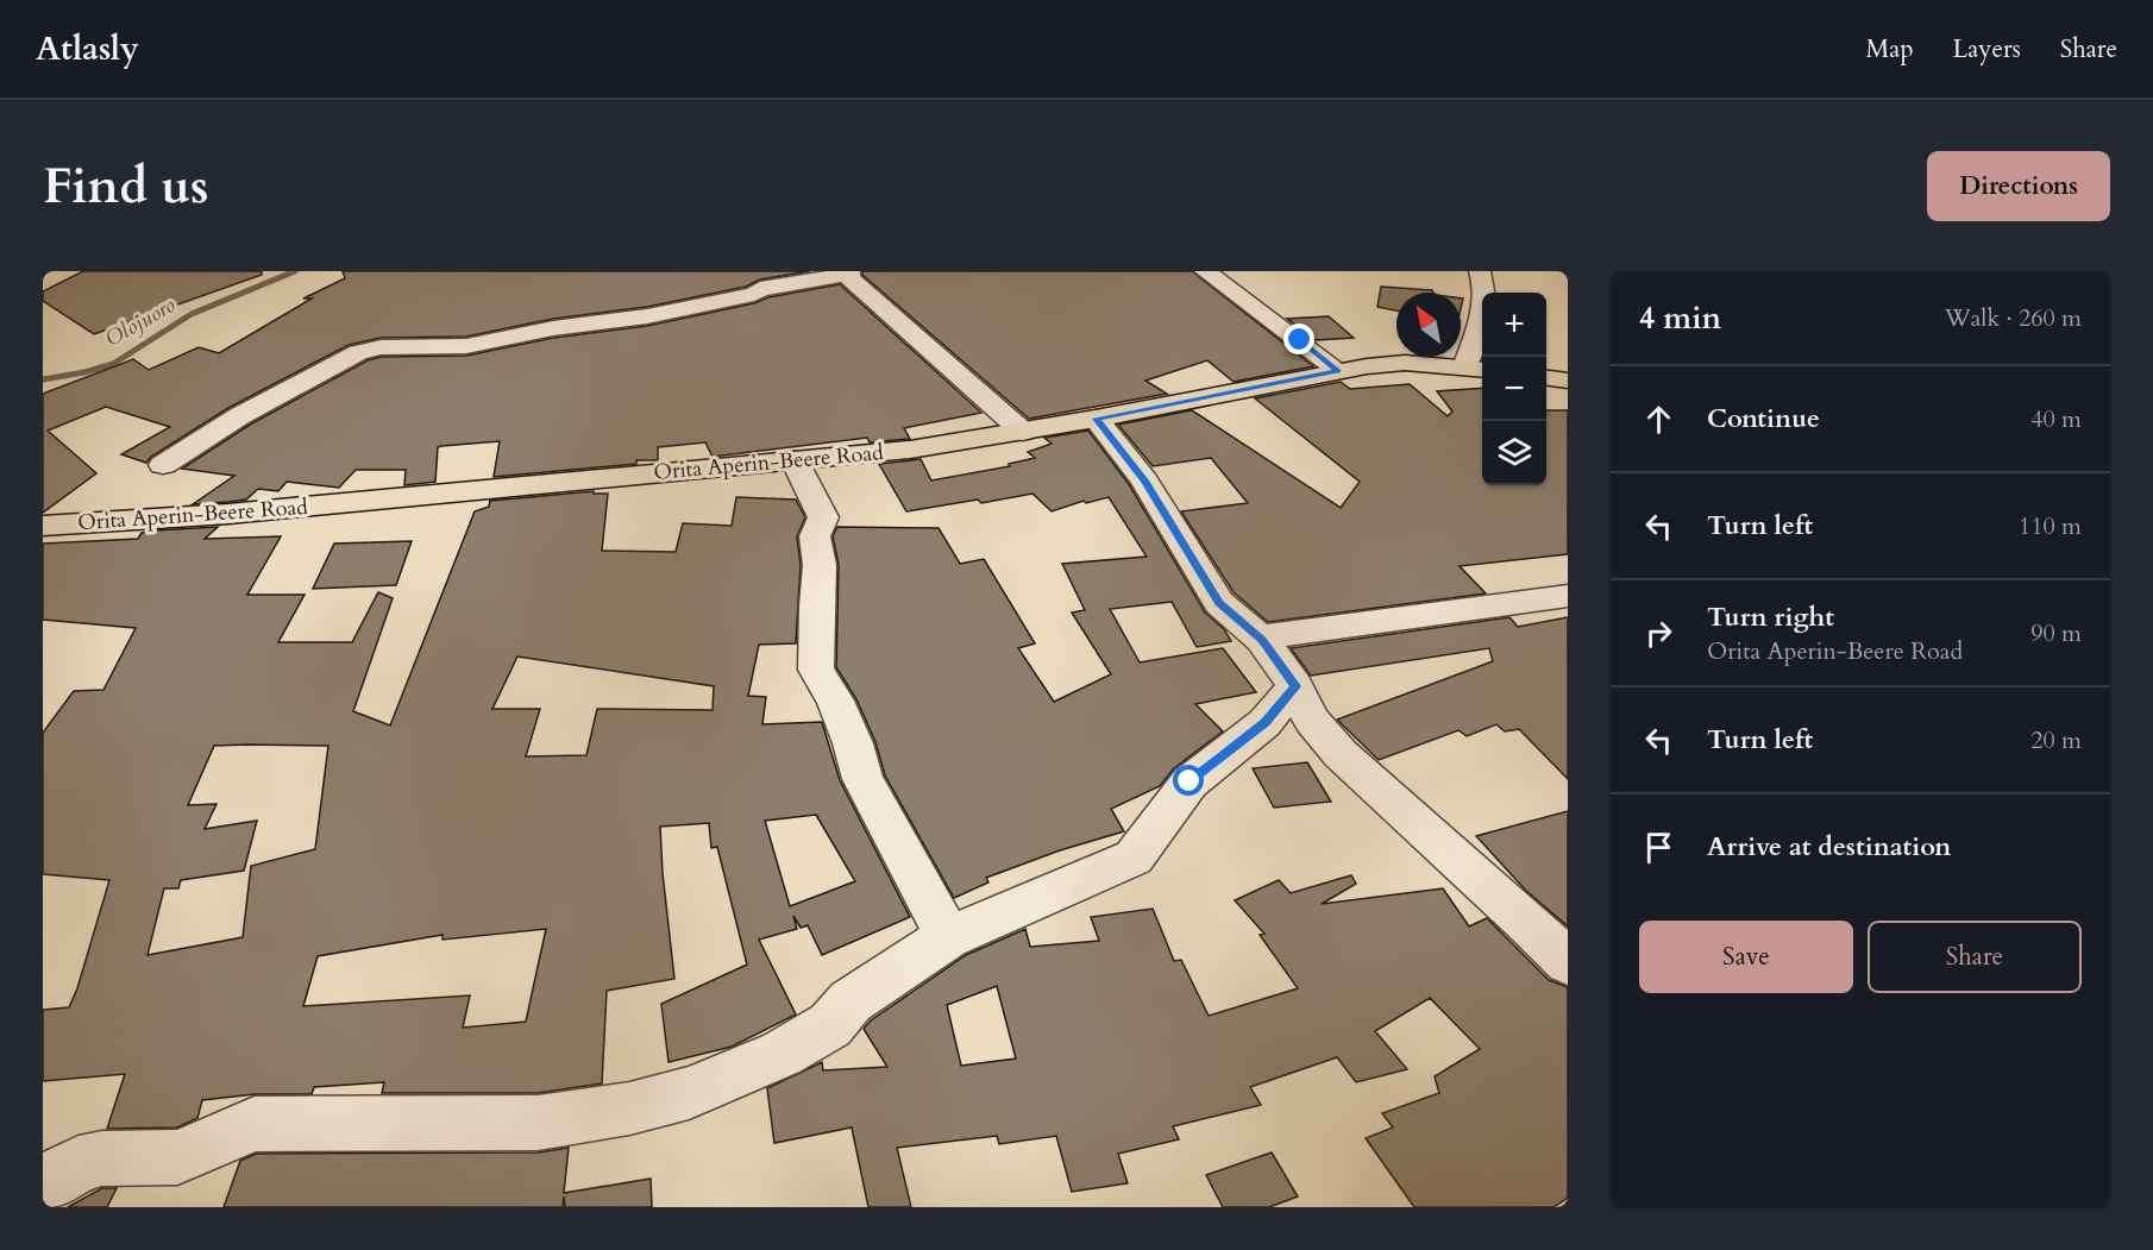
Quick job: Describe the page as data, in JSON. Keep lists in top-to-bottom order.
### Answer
{
  "streets": {
    "main road": ["Orita Aperin-Beere Road"]
  },
  "water": ["Olojuoro"],
  "north": "top left",
  "page": {
    "header": "Atlasly",
    "nav": ["Map", "Layers", "Share"],
    "buttons": [
      "Directions",
      ["Save", "Share"]
    ],
    "title": "Find us",
    "heading": ["4 min", "Walk · 260 m"],
    "map_buttons": ["+", "−"],
    "list": [
      ["Continue", "40 m"],
      ["Turn left", "110 m"],
      ["Turn right", "Orita Aperin-Beere Road", "90 m"],
      ["Turn left", "20 m"],
      "Arrive at destination"
    ]
  }
}
